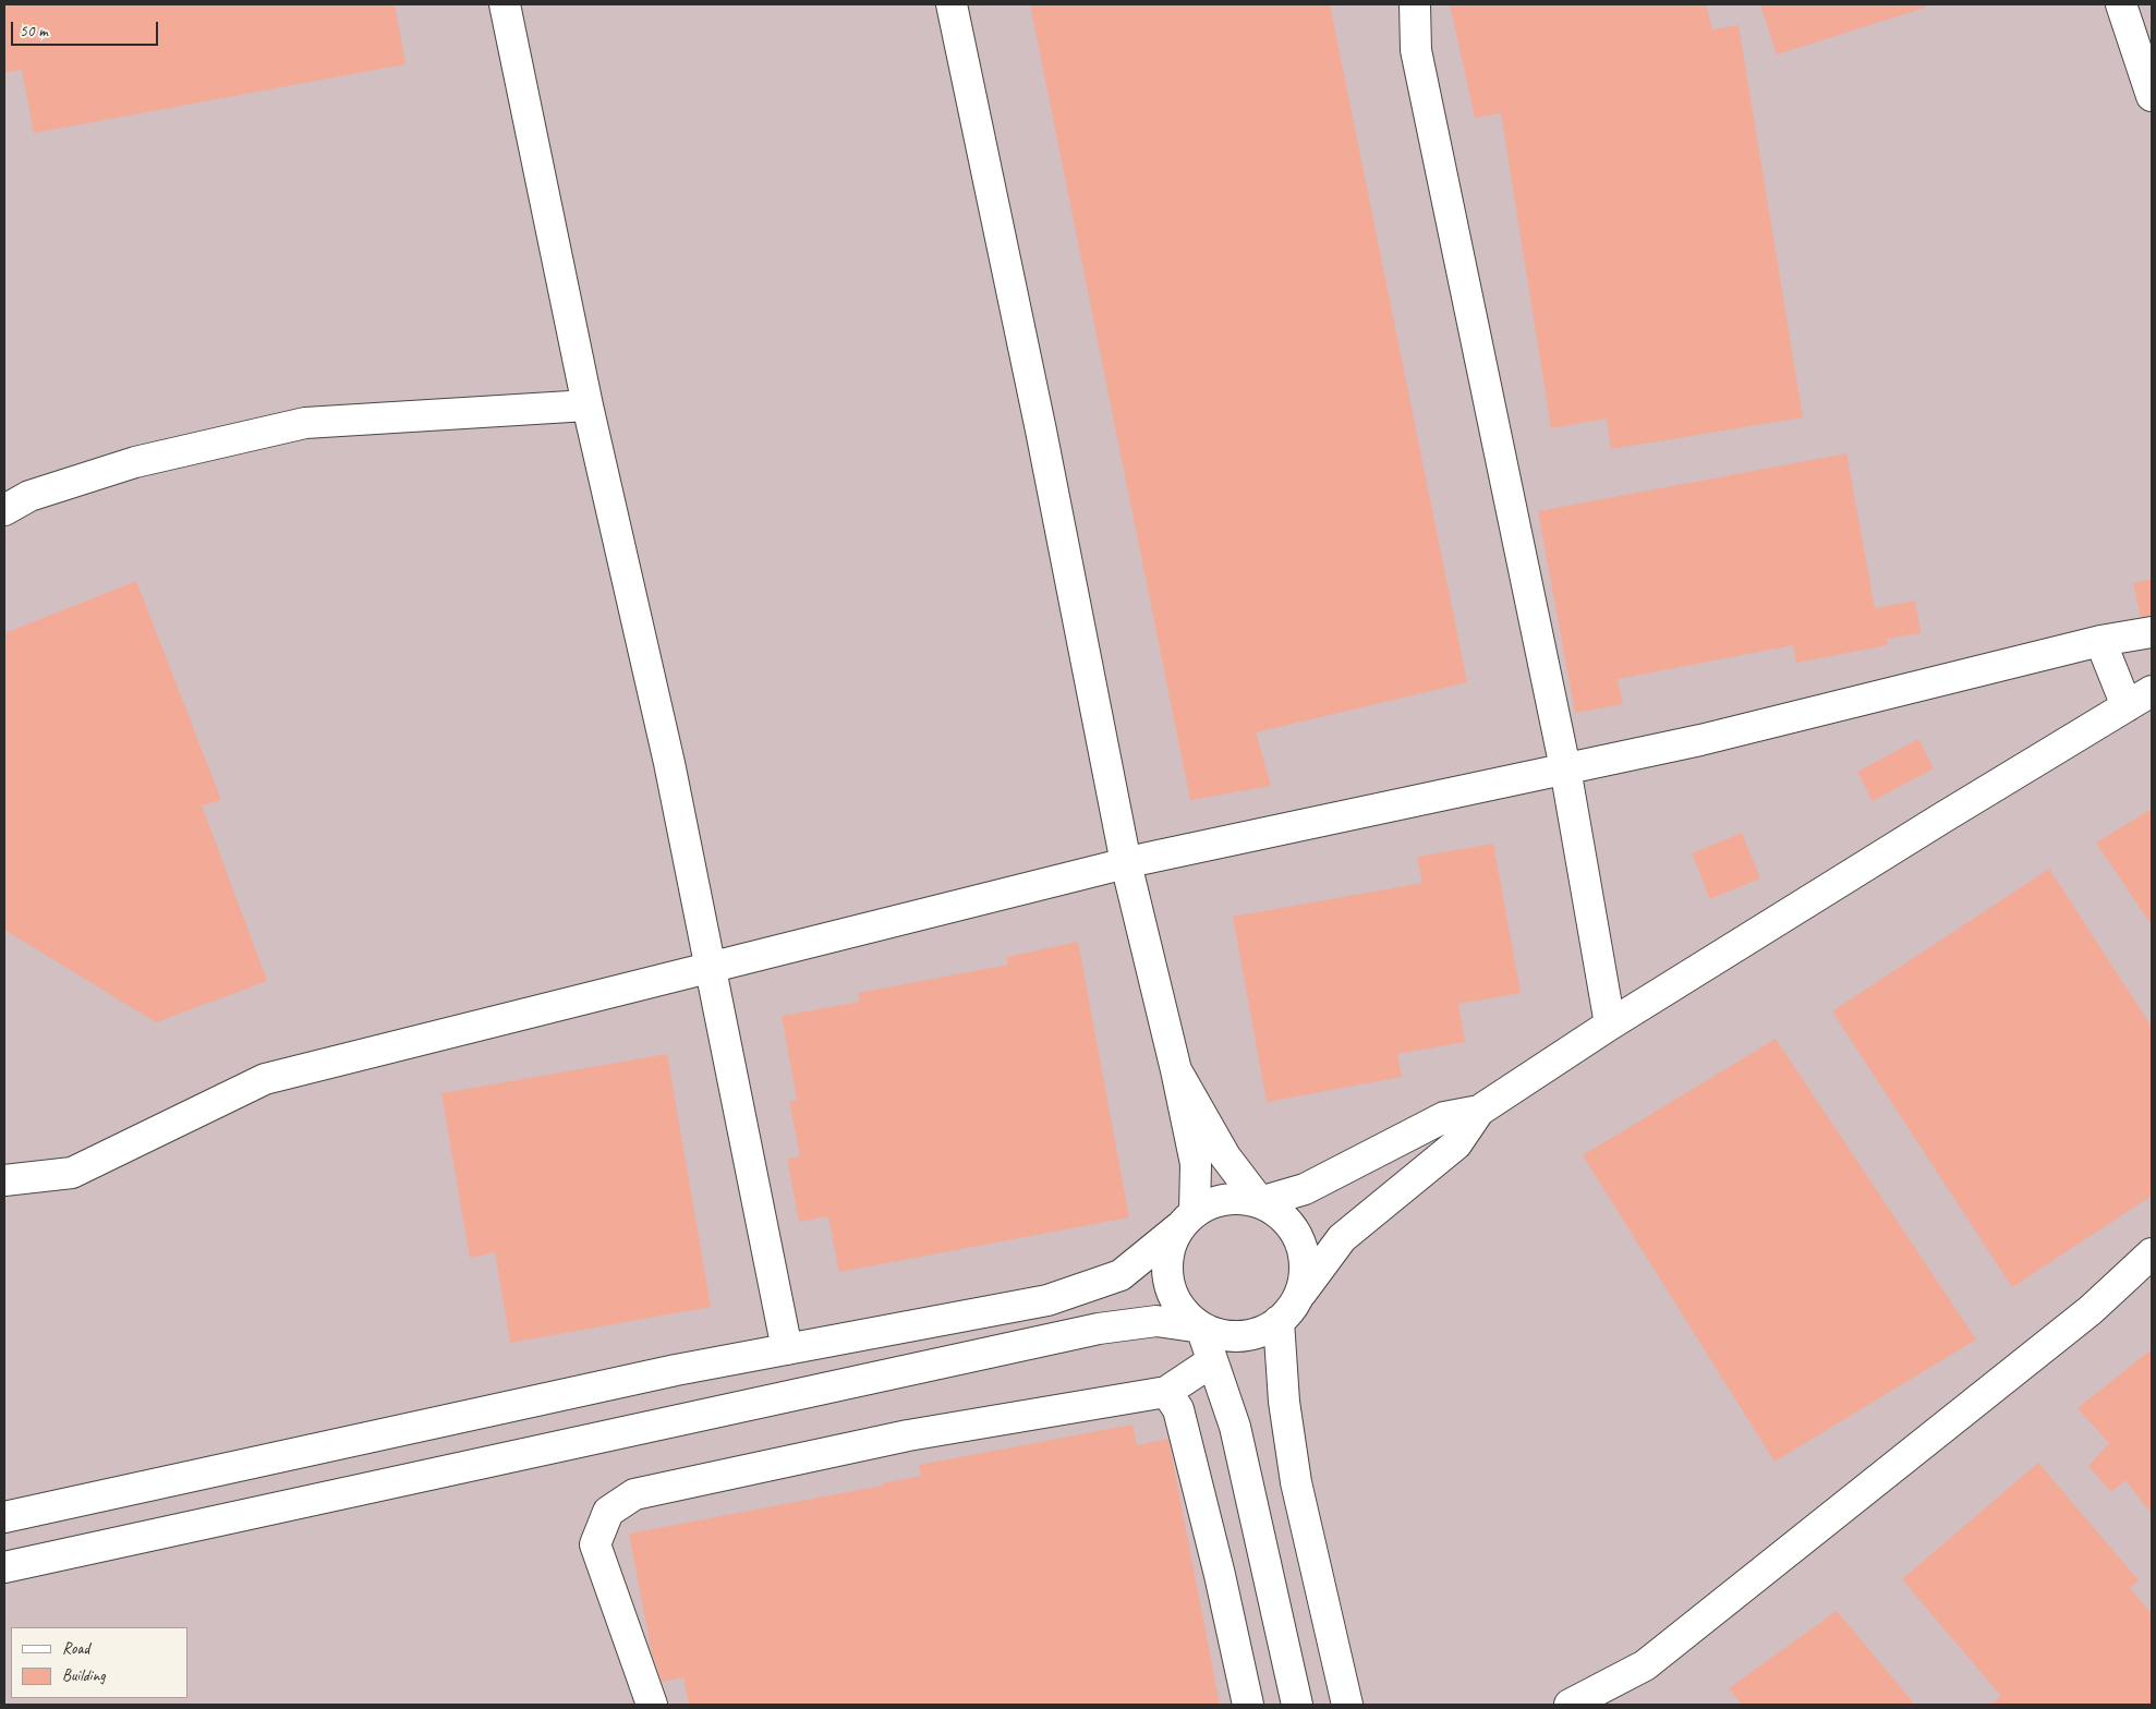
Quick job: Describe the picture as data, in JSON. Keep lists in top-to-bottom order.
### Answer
{
  "legend": ["Road", "Building"],
  "scale_bar": "50 m"
}
